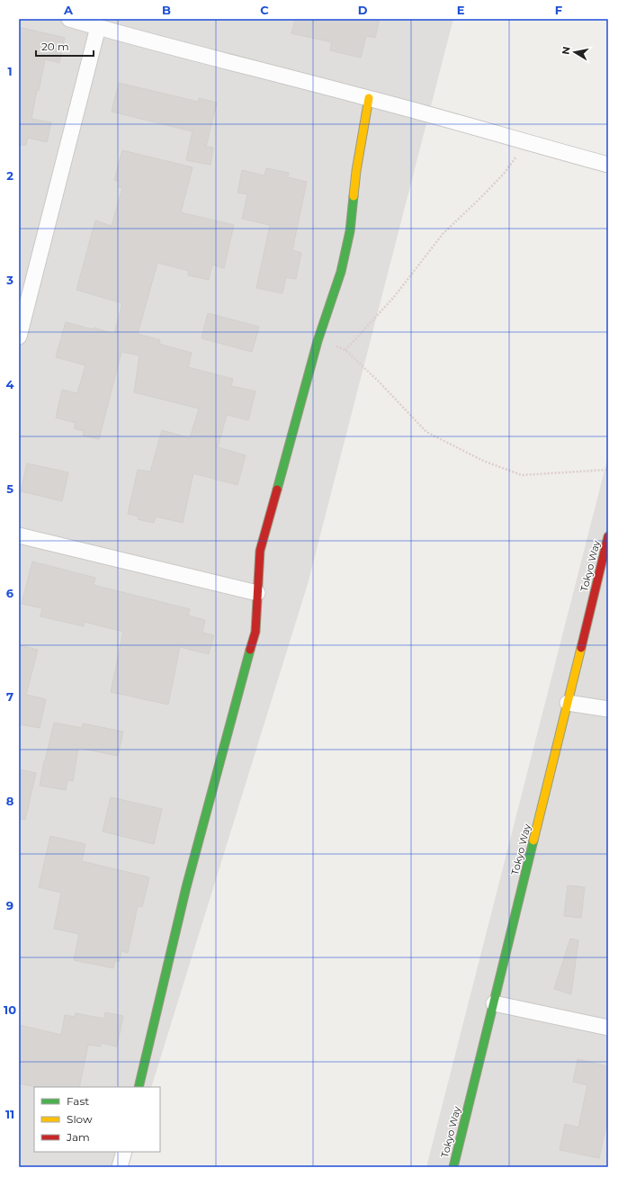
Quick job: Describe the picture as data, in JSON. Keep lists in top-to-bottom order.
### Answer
{
  "streets": {
    "street": ["Tokyo Way"]
  },
  "legend": ["Fast", "Slow", "Jam"],
  "scale_bar": "20 m",
  "north": "left",
  "grid": {
    "columns": [
      "A",
      "B",
      "C",
      "D",
      "E",
      "F"
    ],
    "rows": [
      "1",
      "2",
      "3",
      "4",
      "5",
      "6",
      "7",
      "8",
      "9",
      "10",
      "11"
    ]
  }
}
